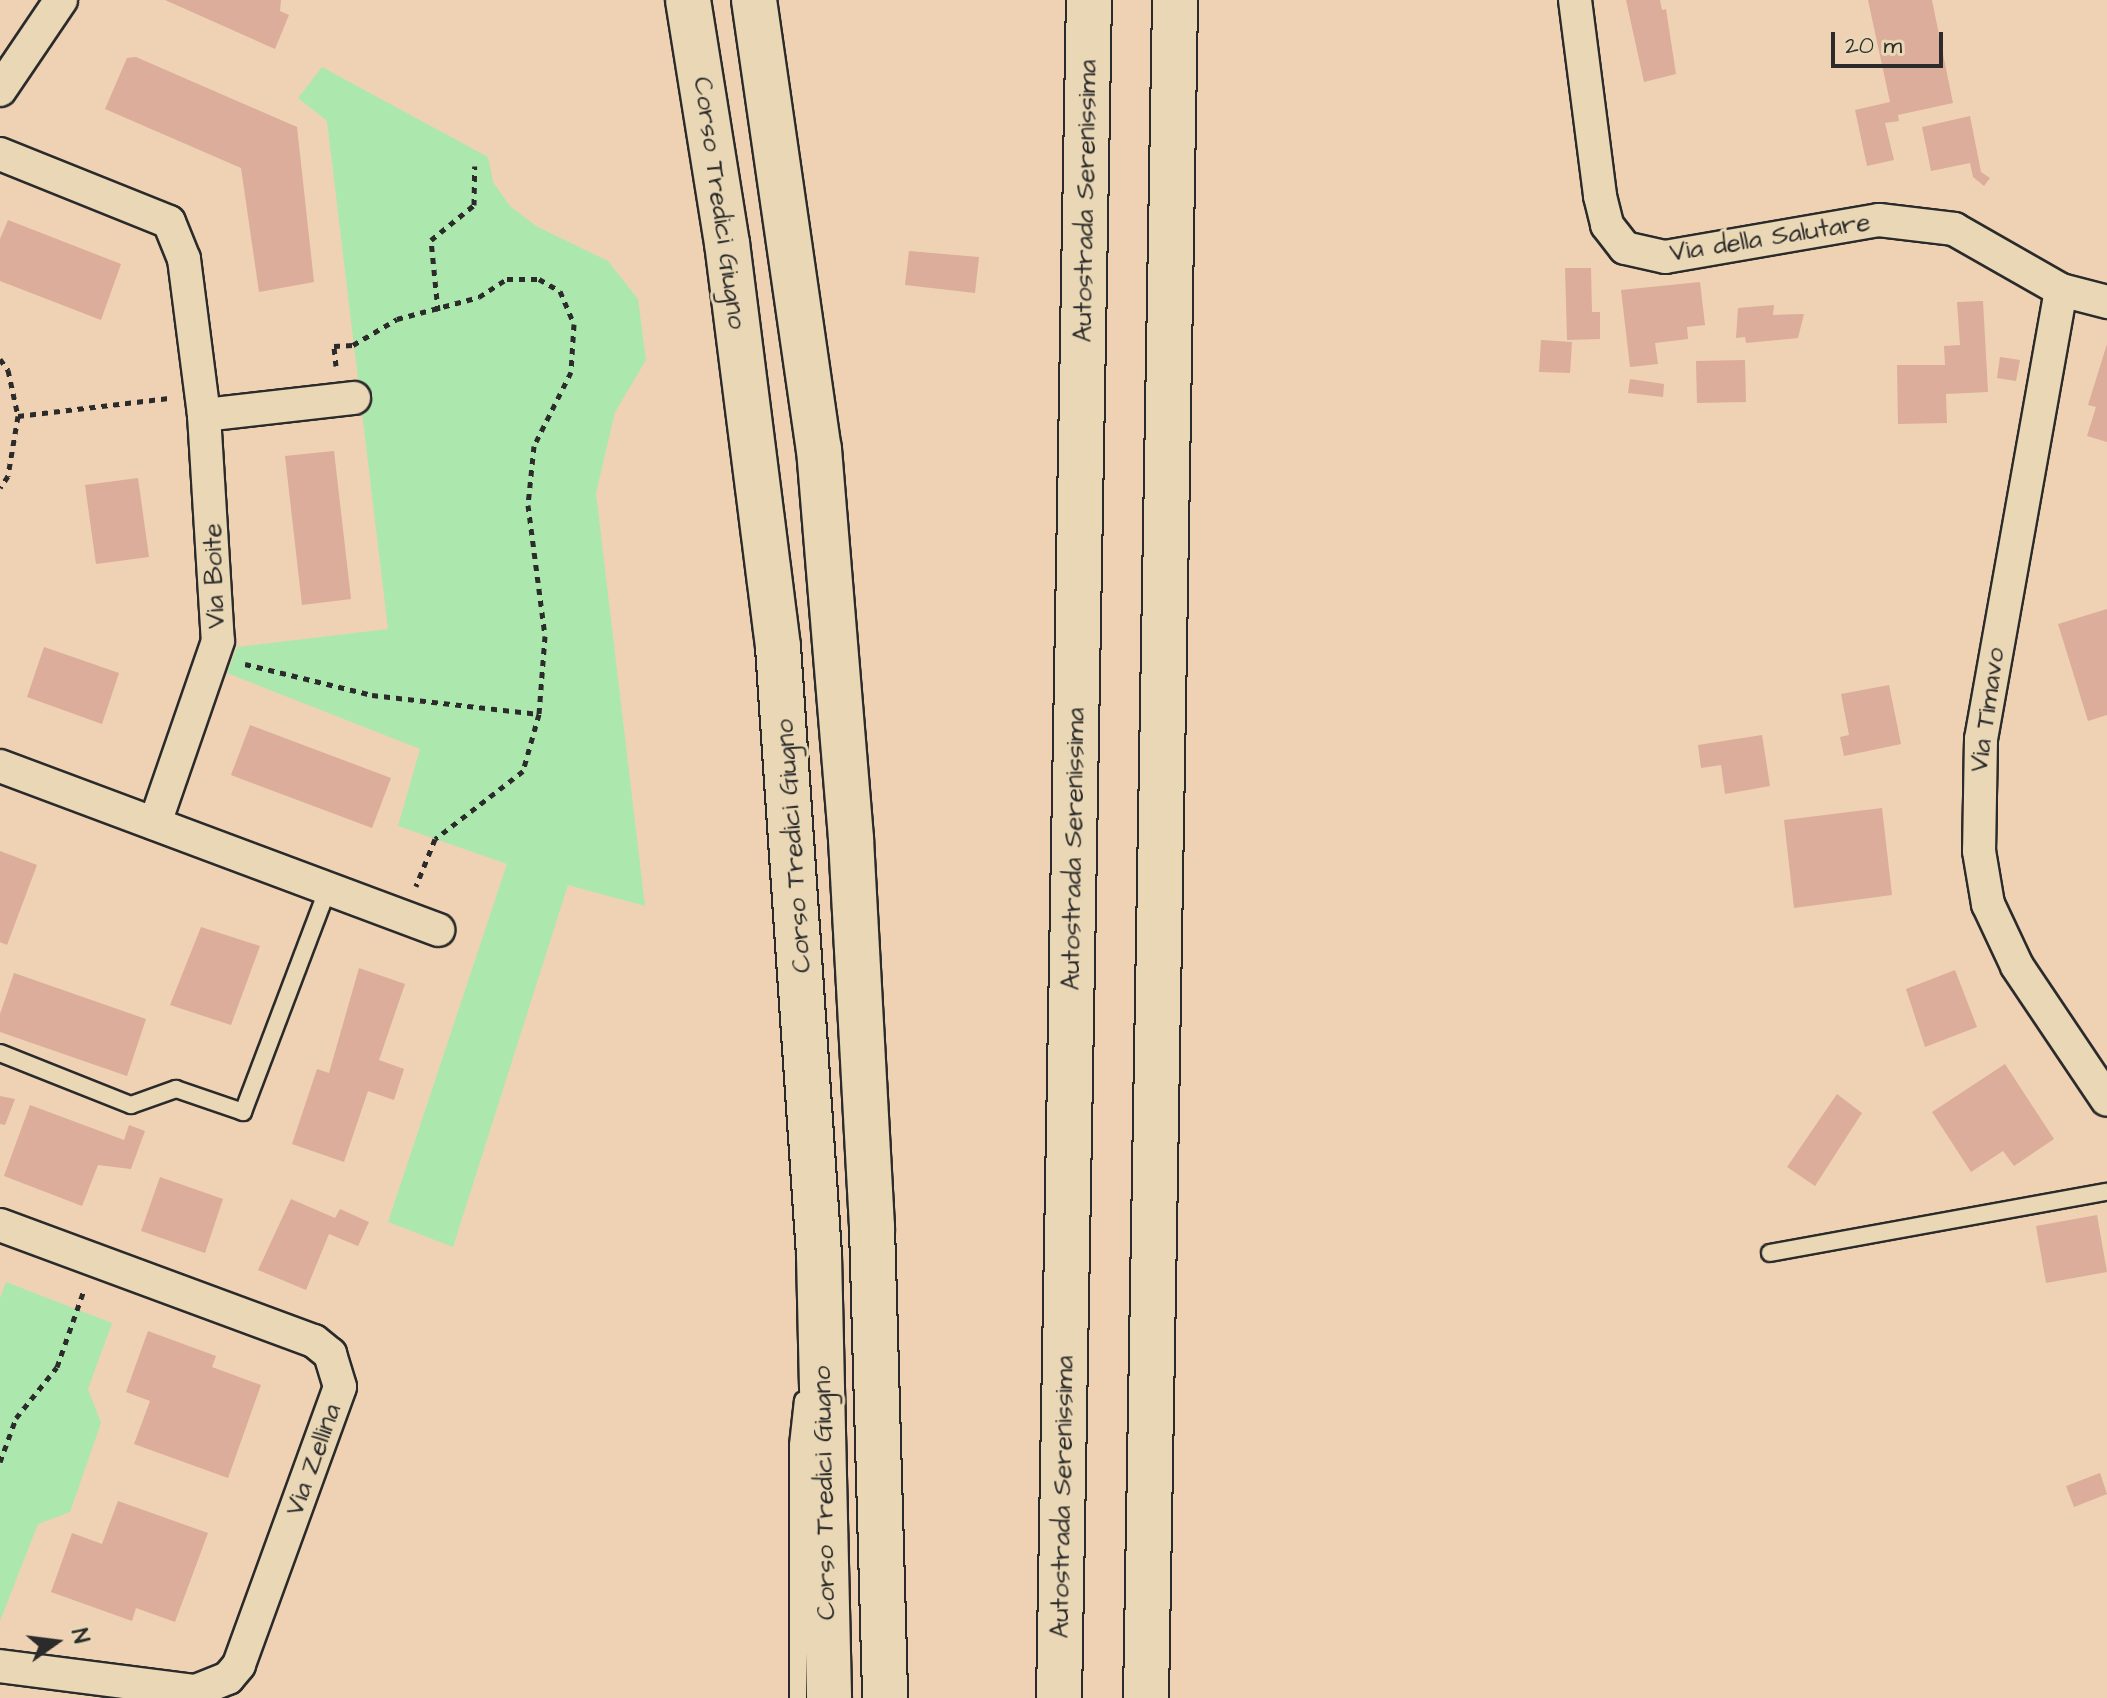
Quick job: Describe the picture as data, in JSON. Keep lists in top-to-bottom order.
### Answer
{
  "streets": {
    "highway": ["Autostrada Serenissima", "Corso Tredici Giugno"],
    "street": [
      "Via della Salutare",
      "Via Boite",
      "Via Timavo",
      "Via Zellina"
    ]
  },
  "crossings": [
    ["Via della Salutare", "Via Timavo"]
  ],
  "scale_bar": "20 m",
  "north": "right"
}
